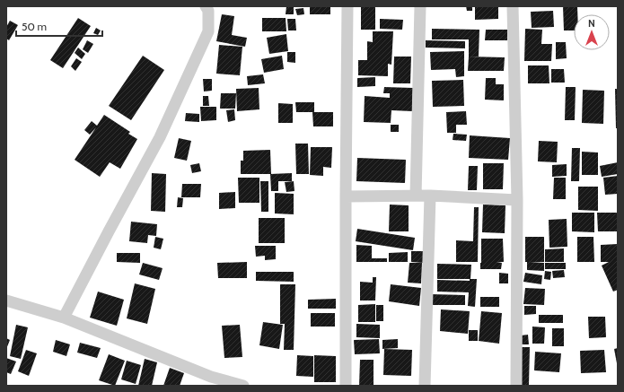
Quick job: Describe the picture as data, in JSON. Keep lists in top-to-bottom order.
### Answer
{
  "scale_bar": "50 m",
  "north": "top"
}
